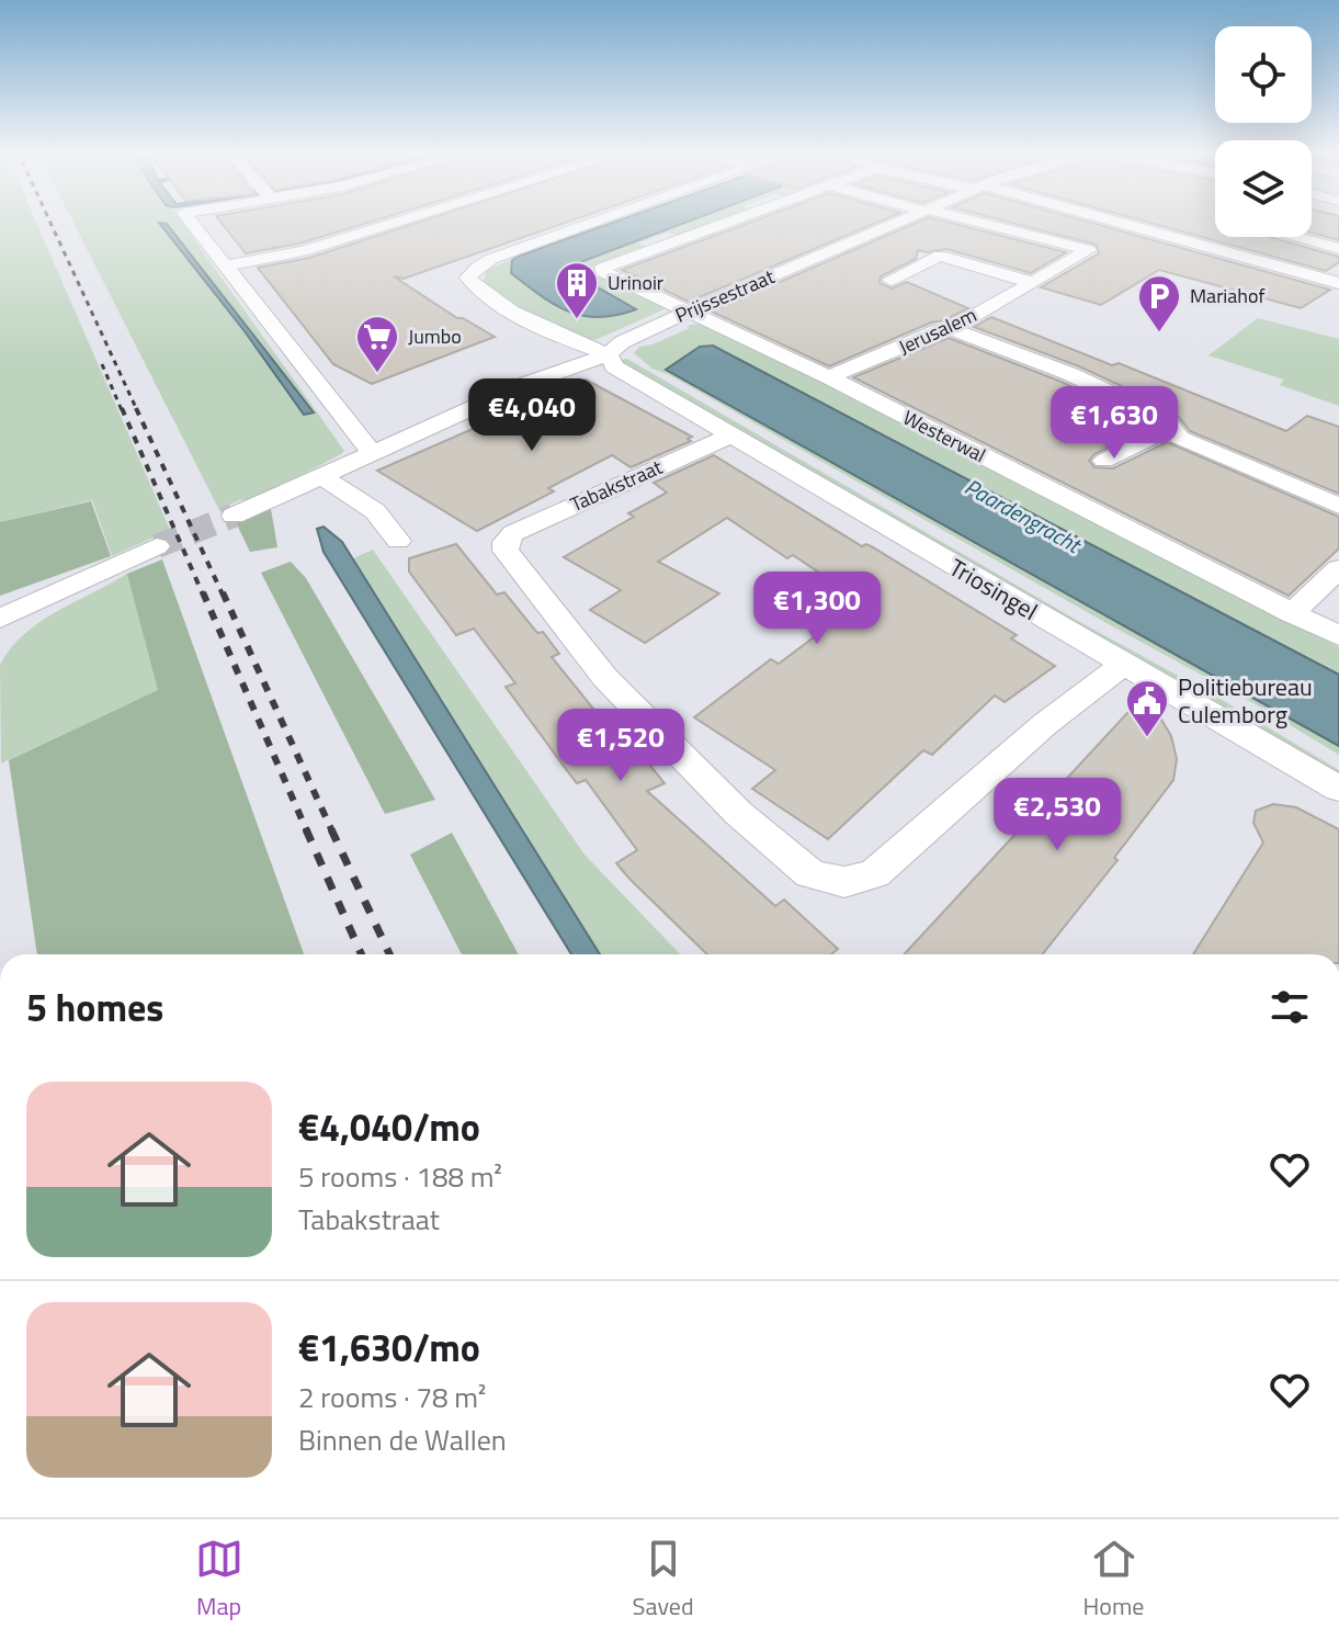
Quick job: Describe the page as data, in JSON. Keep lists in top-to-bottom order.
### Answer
{
  "streets": {
    "street": [
      "Prijssestraat",
      "Jerusalem",
      "Westerwal",
      "Tabakstraat",
      "Triosingel"
    ]
  },
  "crossings": [
    ["Prijssestraat", "Westerwal"],
    ["Prijssestraat", "Triosingel"],
    ["Jerusalem", "Westerwal"],
    ["Tabakstraat", "Triosingel"]
  ],
  "water": ["Paardengracht"],
  "places": {
    "building": ["Urinoir"],
    "parking": ["Mariahof"],
    "supermarket": ["Jumbo"],
    "public building": ["Politiebureau Culemborg"]
  },
  "page": {
    "price": [
      "€4,040",
      "€1,630",
      "€1,300",
      "€1,520",
      "€2,530"
    ],
    "heading": "5 homes",
    "list": [
      {
        "name": "€4,040/mo",
        "note": "5 rooms · 188 m² · Tabakstraat"
      },
      {
        "name": "€1,630/mo",
        "note": "2 rooms · 78 m² · Binnen de Wallen"
      }
    ],
    "tabs": ["Map", "Saved", "Home"]
  }
}
